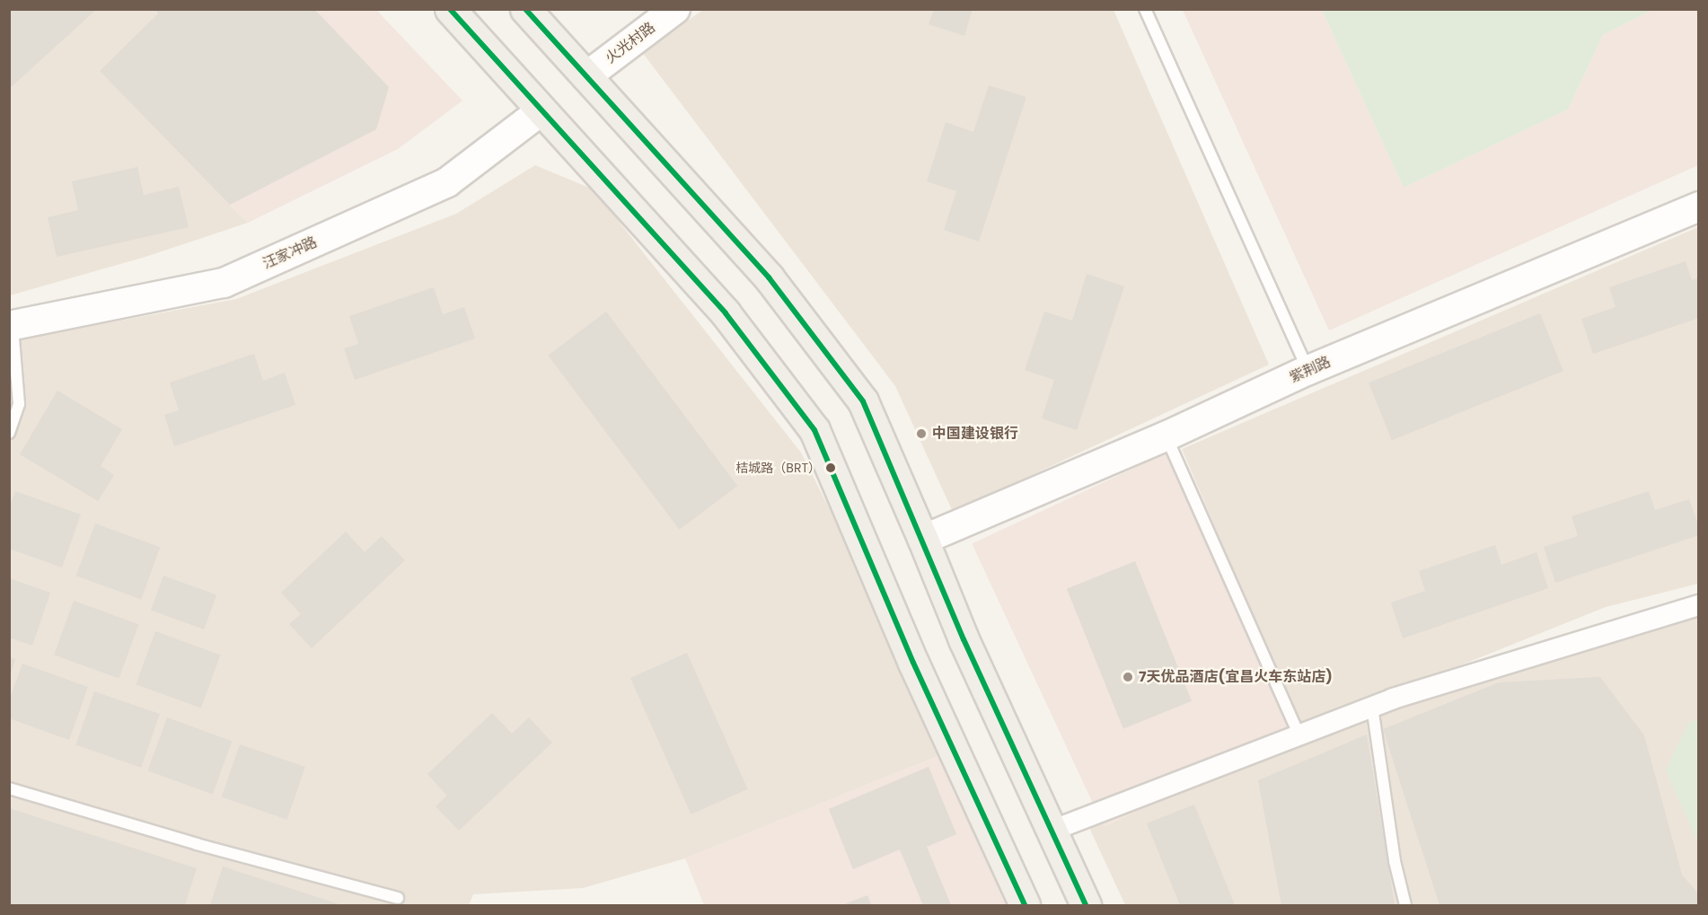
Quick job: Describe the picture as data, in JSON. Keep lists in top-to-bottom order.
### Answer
{
  "streets": {
    "street": ["火光村路", "汪家冲路", "紫荆路"]
  },
  "places": ["中国建设银行", "桔城路（BRT）", "7天优品酒店(宜昌火车东站店)"]
}
